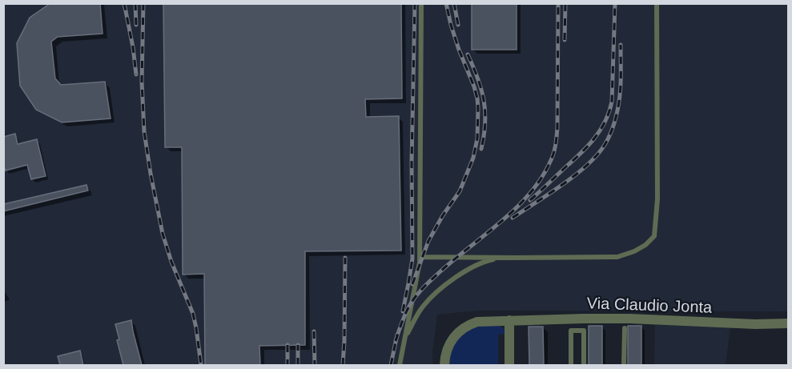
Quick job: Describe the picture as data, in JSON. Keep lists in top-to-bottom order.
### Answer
{
  "streets": {
    "street": ["Via Claudio Jonta"]
  }
}
